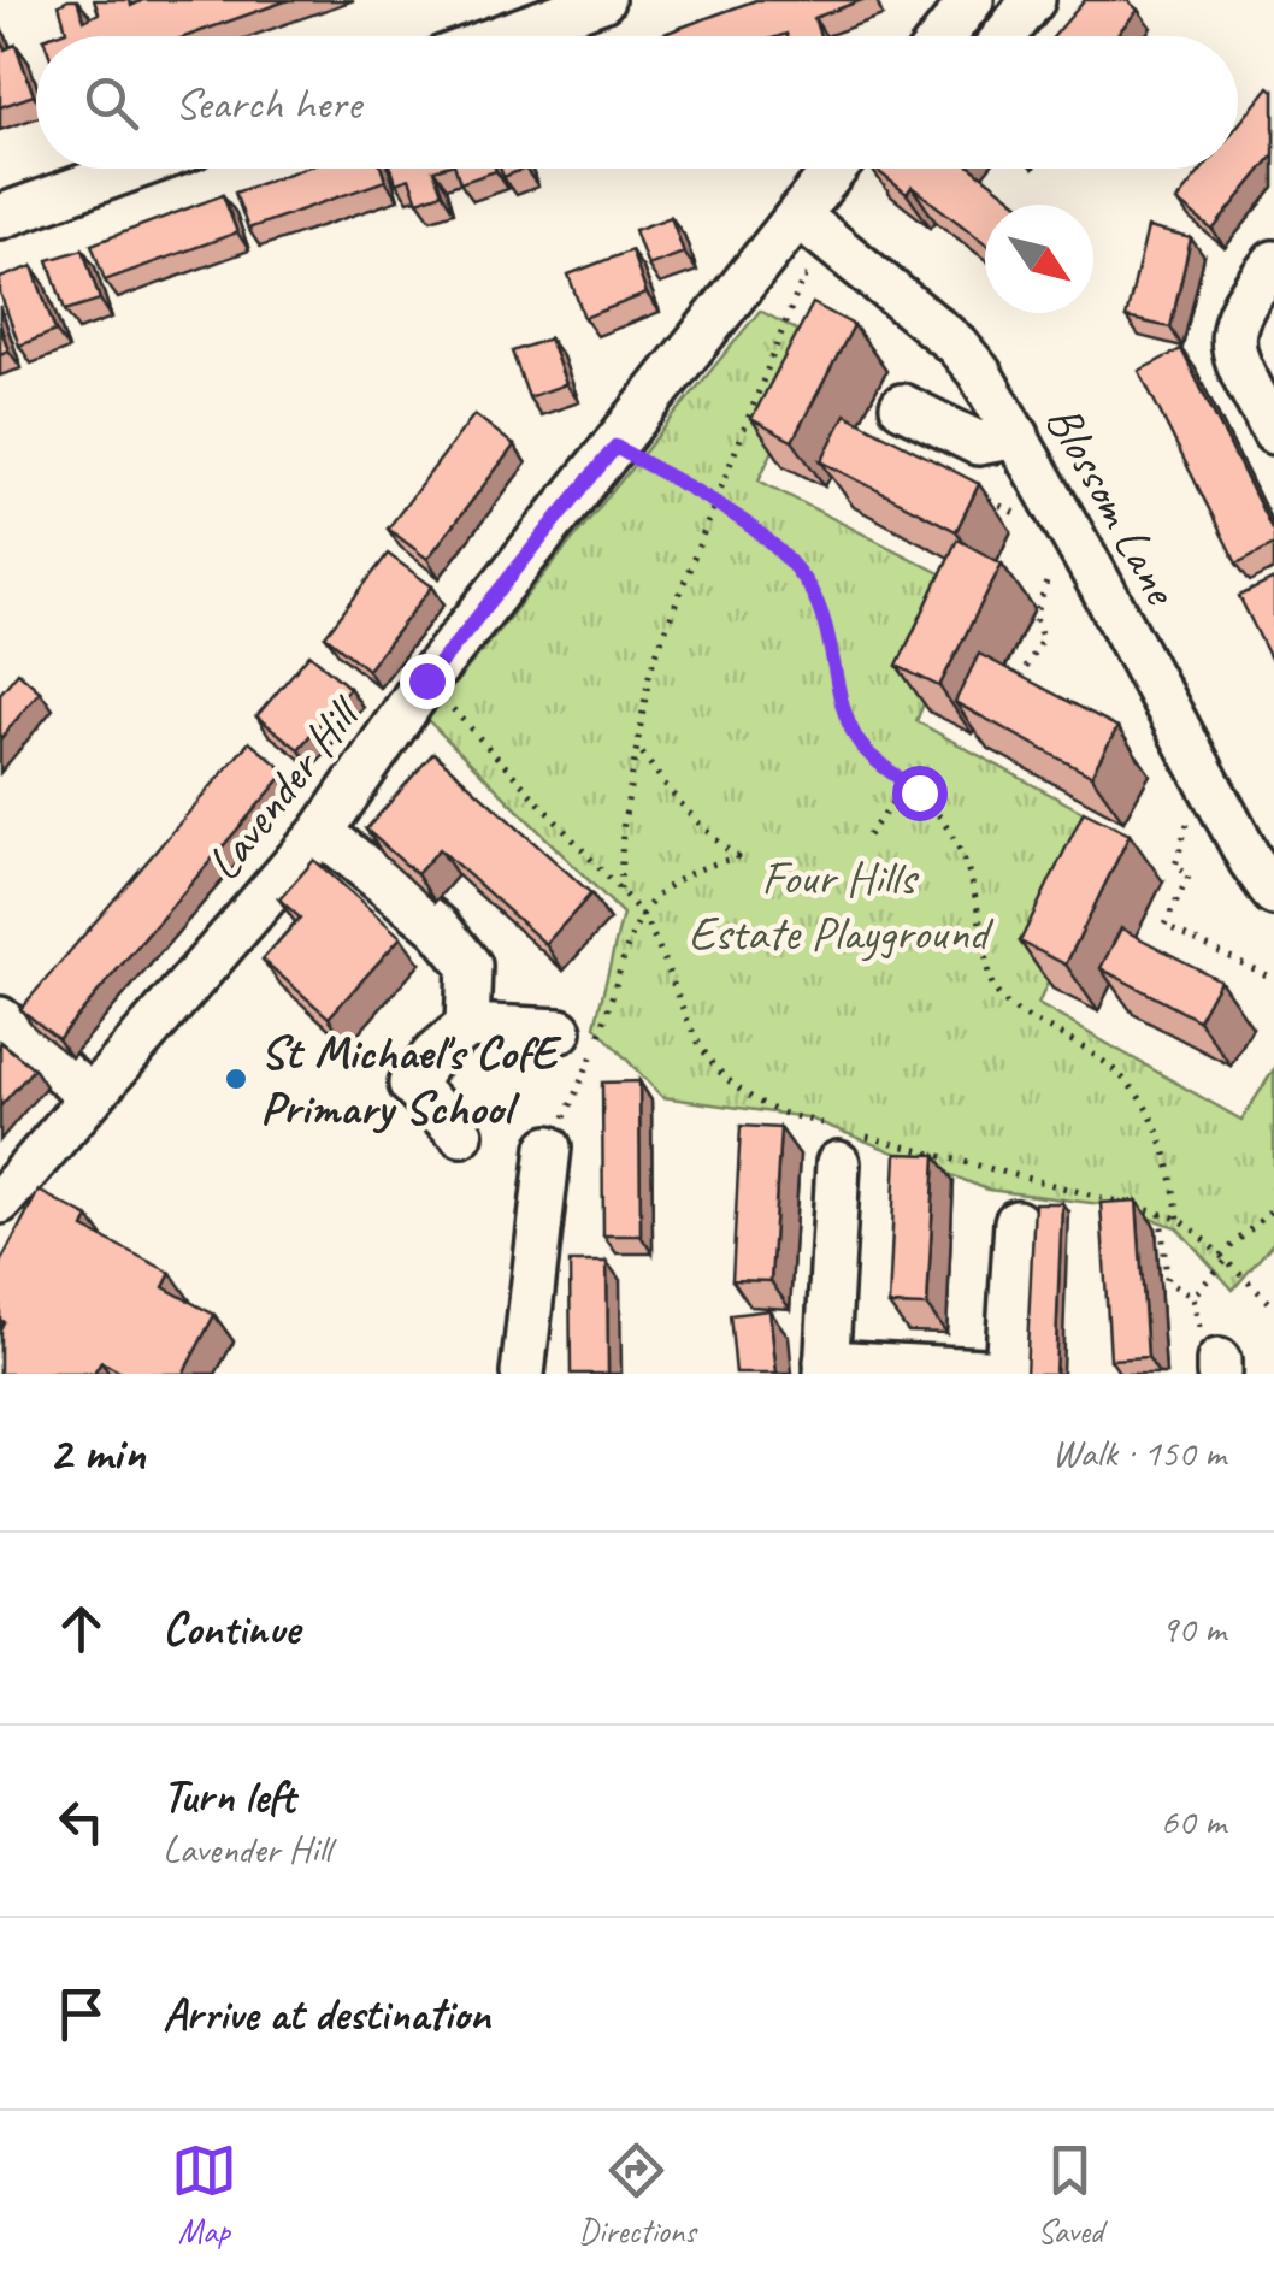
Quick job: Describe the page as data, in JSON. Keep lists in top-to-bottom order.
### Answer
{
  "streets": {
    "street": ["Blossom Lane", "Lavender Hill"]
  },
  "crossings": [
    ["Blossom Lane", "Lavender Hill"]
  ],
  "parks": ["Four Hills Estate Playground"],
  "places": ["St Michael's CofE Primary School"],
  "north": "bottom right",
  "page": {
    "search": "Search here",
    "heading": ["2 min", "Walk · 150 m"],
    "list": [
      ["Continue", "90 m"],
      ["Turn left", "Lavender Hill", "60 m"],
      "Arrive at destination"
    ],
    "nav": ["Map", "Directions", "Saved"]
  }
}
